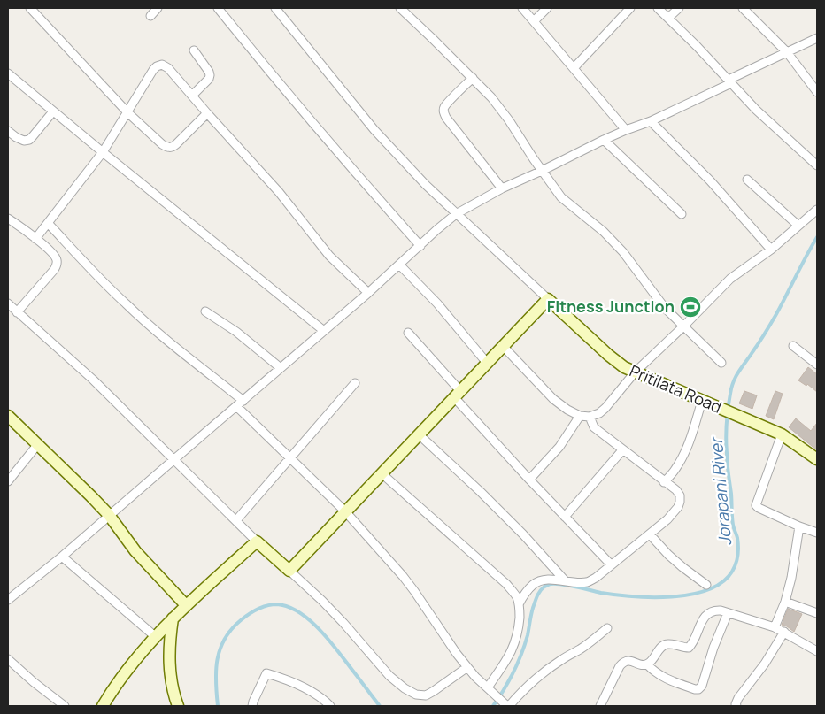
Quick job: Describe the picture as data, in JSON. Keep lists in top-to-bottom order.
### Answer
{
  "streets": {
    "street": ["Pritilata Road"]
  },
  "water": ["Jorapani River"],
  "places": {
    "sports": ["Fitness Junction"]
  }
}
